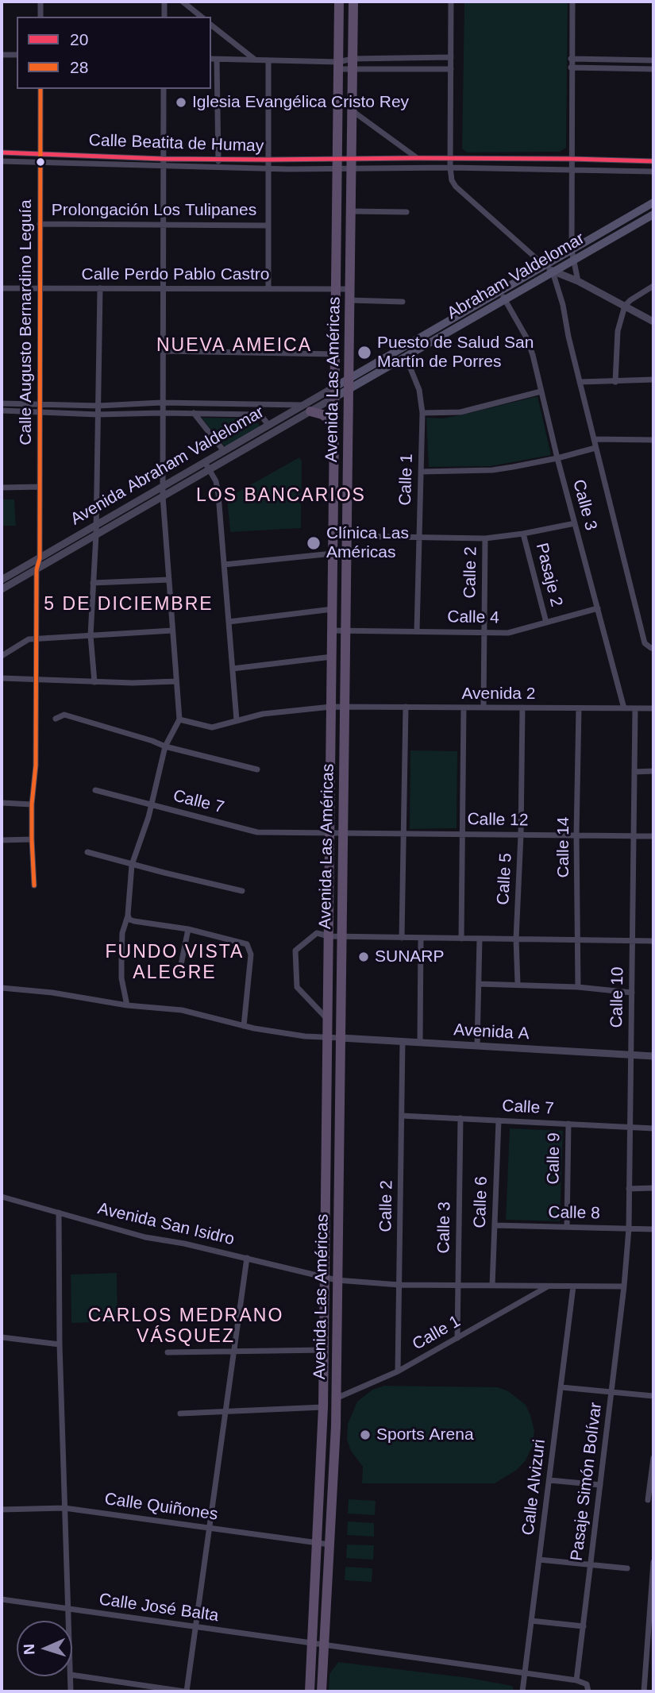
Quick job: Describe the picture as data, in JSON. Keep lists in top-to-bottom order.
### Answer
{
  "streets": {
    "main road": ["Abraham Valdelomar", "Avenida Las Américas", "Avenida Abraham Valdelomar"],
    "street": [
      "Calle Beatita de Humay",
      "Prolongación Los Tulipanes",
      "Calle Perdo Pablo Castro",
      "Calle Augusto Bernardino Leguía",
      "Calle 1",
      "Calle 3",
      "Calle 2",
      "Pasaje 2",
      "Calle 4",
      "Avenida 2",
      "Calle 7",
      "Calle 12",
      "Calle 14",
      "Calle 5",
      "Calle 10",
      "Avenida A",
      "Calle 9",
      "Calle 6",
      "Calle 8",
      "Avenida San Isidro",
      "Pasaje Simón Bolívar",
      "Calle Alvizuri",
      "Calle Quiñones",
      "Calle José Balta"
    ]
  },
  "crossings": [
    ["Calle Beatita de Humay", "Calle Augusto Bernardino Leguía"],
    ["Calle Beatita de Humay", "Avenida Las Américas"],
    ["Prolongación Los Tulipanes", "Calle Augusto Bernardino Leguía"],
    ["Calle Perdo Pablo Castro", "Calle Augusto Bernardino Leguía"],
    ["Calle Perdo Pablo Castro", "Avenida Las Américas"],
    ["Abraham Valdelomar", "Avenida Las Américas"],
    ["Abraham Valdelomar", "Avenida Abraham Valdelomar"],
    ["Abraham Valdelomar", "Calle 1"],
    ["Abraham Valdelomar", "Calle 3"],
    ["Calle Augusto Bernardino Leguía", "Avenida Abraham Valdelomar"],
    ["Avenida Las Américas", "Avenida Abraham Valdelomar"],
    ["Avenida Las Américas", "Calle 1"],
    ["Avenida Las Américas", "Calle 4"],
    ["Avenida Las Américas", "Avenida 2"],
    ["Avenida Las Américas", "Calle 7"],
    ["Avenida Las Américas", "Calle 12"],
    ["Avenida Las Américas", "Avenida A"],
    ["Avenida Las Américas", "Avenida San Isidro"],
    ["Avenida Las Américas", "Calle Quiñones"],
    ["Avenida Las Américas", "Calle José Balta"],
    ["Calle 1", "Calle 3"],
    ["Calle 1", "Calle 2"],
    ["Calle 1", "Calle 4"],
    ["Calle 3", "Calle 4"],
    ["Calle 3", "Avenida 2"],
    ["Calle 3", "Calle 7"],
    ["Calle 2", "Calle 4"],
    ["Calle 2", "Avenida 2"],
    ["Calle 2", "Calle 7"],
    ["Calle 2", "Avenida A"],
    ["Pasaje 2", "Calle 4"],
    ["Avenida 2", "Calle 14"],
    ["Avenida 2", "Calle 5"],
    ["Avenida 2", "Calle 10"],
    ["Calle 7", "Calle 12"],
    ["Calle 7", "Calle 10"],
    ["Calle 7", "Calle 9"],
    ["Calle 7", "Calle 6"],
    ["Calle 12", "Calle 14"],
    ["Calle 12", "Calle 5"],
    ["Calle 12", "Calle 10"],
    ["Calle 10", "Avenida A"],
    ["Calle 10", "Calle 8"],
    ["Calle 10", "Pasaje Simón Bolívar"],
    ["Calle 9", "Calle 8"],
    ["Calle 6", "Calle 8"],
    ["Calle Alvizuri", "Calle José Balta"]
  ],
  "districts": [
    "NUEVA AMEICA",
    "LOS BANCARIOS",
    "5 DE DICIEMBRE",
    "FUNDO VISTA ALEGRE",
    "CARLOS MEDRANO VÁSQUEZ"
  ],
  "places": [
    "Iglesia Evangélica Cristo Rey",
    "Puesto de Salud San Martín de Porres",
    "Clínica Las Américas",
    "SUNARP",
    "Sports Arena"
  ],
  "lines": ["transit line 28", "transit line 20"],
  "legend": ["20", "28"],
  "north": "left"
}
